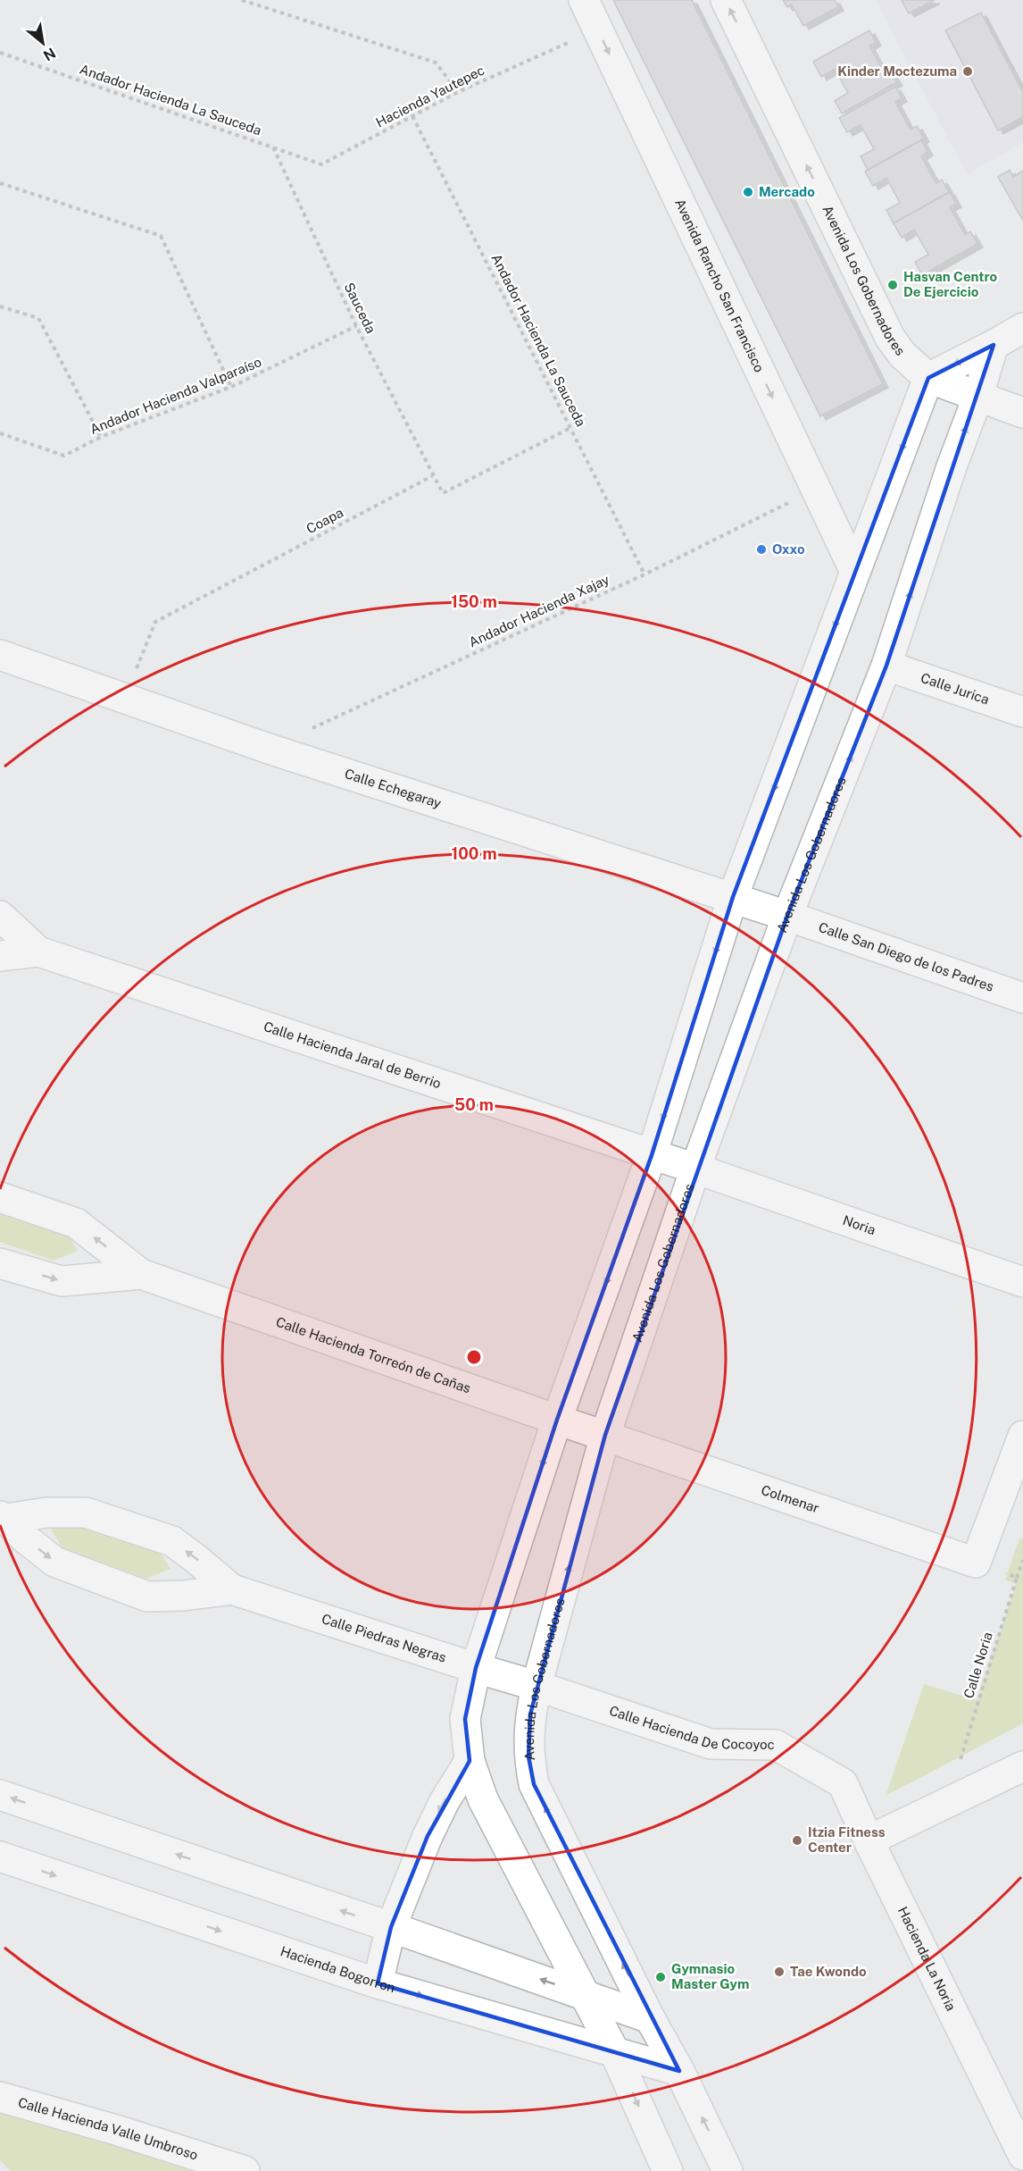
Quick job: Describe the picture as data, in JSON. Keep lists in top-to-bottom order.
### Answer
{
  "streets": {
    "street": [
      "Avenida Los Gobernadores",
      "Avenida Rancho San Francisco",
      "Calle Jurica",
      "Calle Echegaray",
      "Calle San Diego de los Padres",
      "Calle Hacienda Jaral de Berrio",
      "Noria",
      "Calle Hacienda Torreón de Cañas",
      "Colmenar",
      "Calle Piedras Negras",
      "Calle Hacienda De Cocoyoc",
      "Hacienda La Noria",
      "Hacienda Bogorron",
      "Calle Hacienda Valle Umbroso"
    ],
    "path": [
      "Hacienda Yautepec",
      "Andador Hacienda La Sauceda",
      "Sauceda",
      "Andador Hacienda Valparaíso",
      "Coapa",
      "Andador Hacienda Xajay",
      "Calle Noria"
    ]
  },
  "crossings": [
    ["Hacienda Yautepec", "Andador Hacienda La Sauceda"],
    ["Hacienda Yautepec", "Avenida Rancho San Francisco"],
    ["Hacienda Yautepec", "Sauceda"],
    ["Andador Hacienda La Sauceda", "Sauceda"],
    ["Andador Hacienda La Sauceda", "Andador Hacienda Xajay"],
    ["Avenida Los Gobernadores", "Calle Jurica"],
    ["Avenida Los Gobernadores", "Calle Echegaray"],
    ["Avenida Los Gobernadores", "Calle San Diego de los Padres"],
    ["Avenida Los Gobernadores", "Calle Hacienda Jaral de Berrio"],
    ["Avenida Los Gobernadores", "Noria"],
    ["Avenida Los Gobernadores", "Calle Hacienda Torreón de Cañas"],
    ["Avenida Los Gobernadores", "Colmenar"],
    ["Avenida Los Gobernadores", "Calle Piedras Negras"],
    ["Avenida Los Gobernadores", "Calle Hacienda De Cocoyoc"],
    ["Avenida Los Gobernadores", "Hacienda Bogorron"],
    ["Avenida Rancho San Francisco", "Andador Hacienda Xajay"],
    ["Sauceda", "Andador Hacienda Valparaíso"],
    ["Sauceda", "Coapa"],
    ["Coapa", "Calle Echegaray"],
    ["Andador Hacienda Xajay", "Calle Echegaray"],
    ["Calle Echegaray", "Calle San Diego de los Padres"],
    ["Calle Hacienda Jaral de Berrio", "Noria"],
    ["Calle Hacienda Torreón de Cañas", "Colmenar"],
    ["Calle Piedras Negras", "Calle Hacienda De Cocoyoc"],
    ["Calle Hacienda De Cocoyoc", "Hacienda La Noria"]
  ],
  "one_way": ["Avenida Rancho San Francisco"],
  "places": [
    "Kinder Moctezuma",
    "Mercado",
    "Hasvan Centro De Ejercicio",
    "Oxxo",
    "Itzia Fitness Center",
    "Tae Kwondo",
    "Gymnasio Master Gym"
  ],
  "north": "bottom right",
  "rings": ["150 m", "100 m", "50 m"]
}
